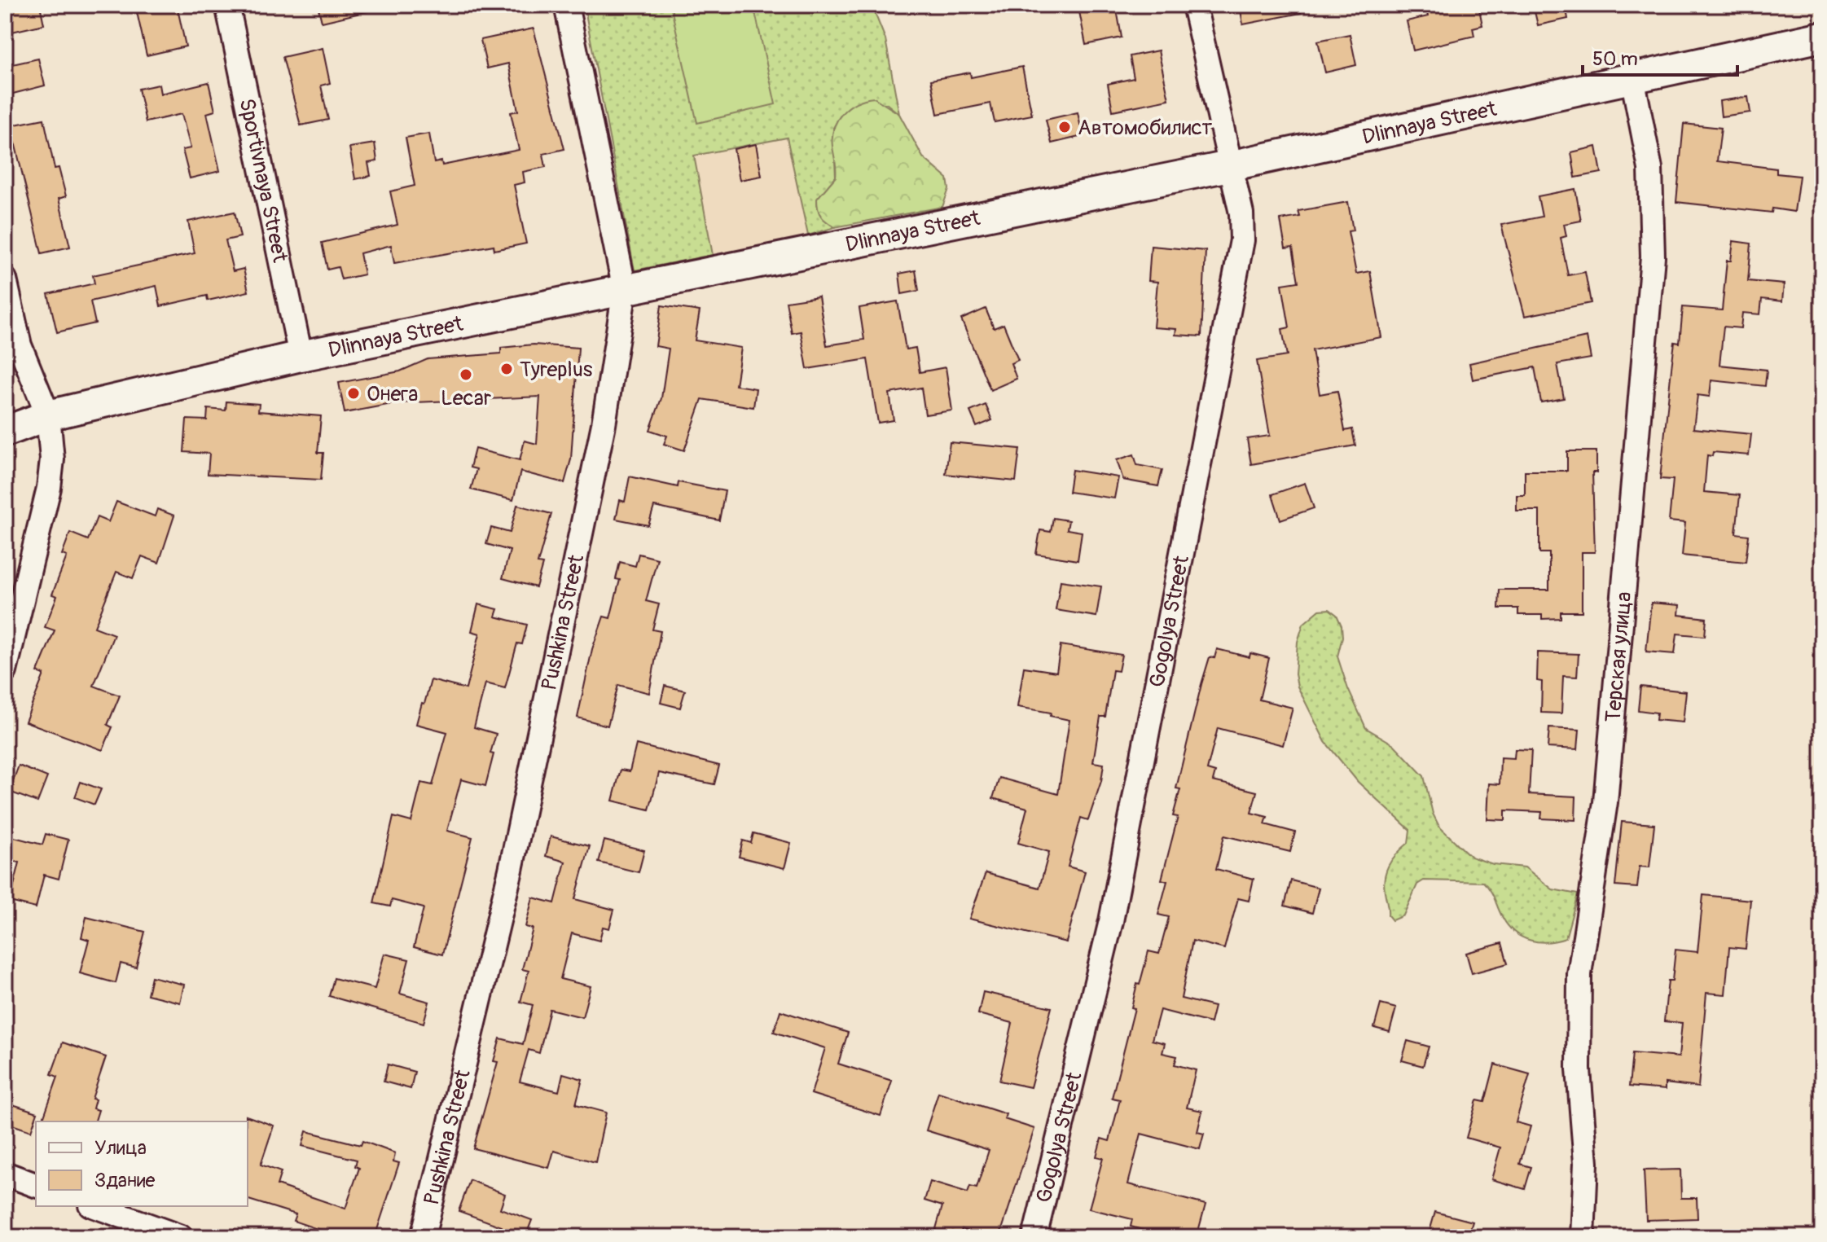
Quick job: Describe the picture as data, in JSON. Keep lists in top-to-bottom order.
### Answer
{
  "streets": {
    "street": [
      "Dlinnaya Street",
      "Sportivnaya Street",
      "Gogolya Street",
      "Pushkina Street",
      "Терская улица"
    ]
  },
  "crossings": [
    ["Dlinnaya Street", "Sportivnaya Street"],
    ["Dlinnaya Street", "Gogolya Street"],
    ["Dlinnaya Street", "Pushkina Street"],
    ["Dlinnaya Street", "Терская улица"]
  ],
  "places": [
    "Автомобилист",
    "Tyreplus",
    "Lecar",
    "Онега"
  ],
  "legend": ["Улица", "Здание"],
  "scale_bar": "50 m"
}
